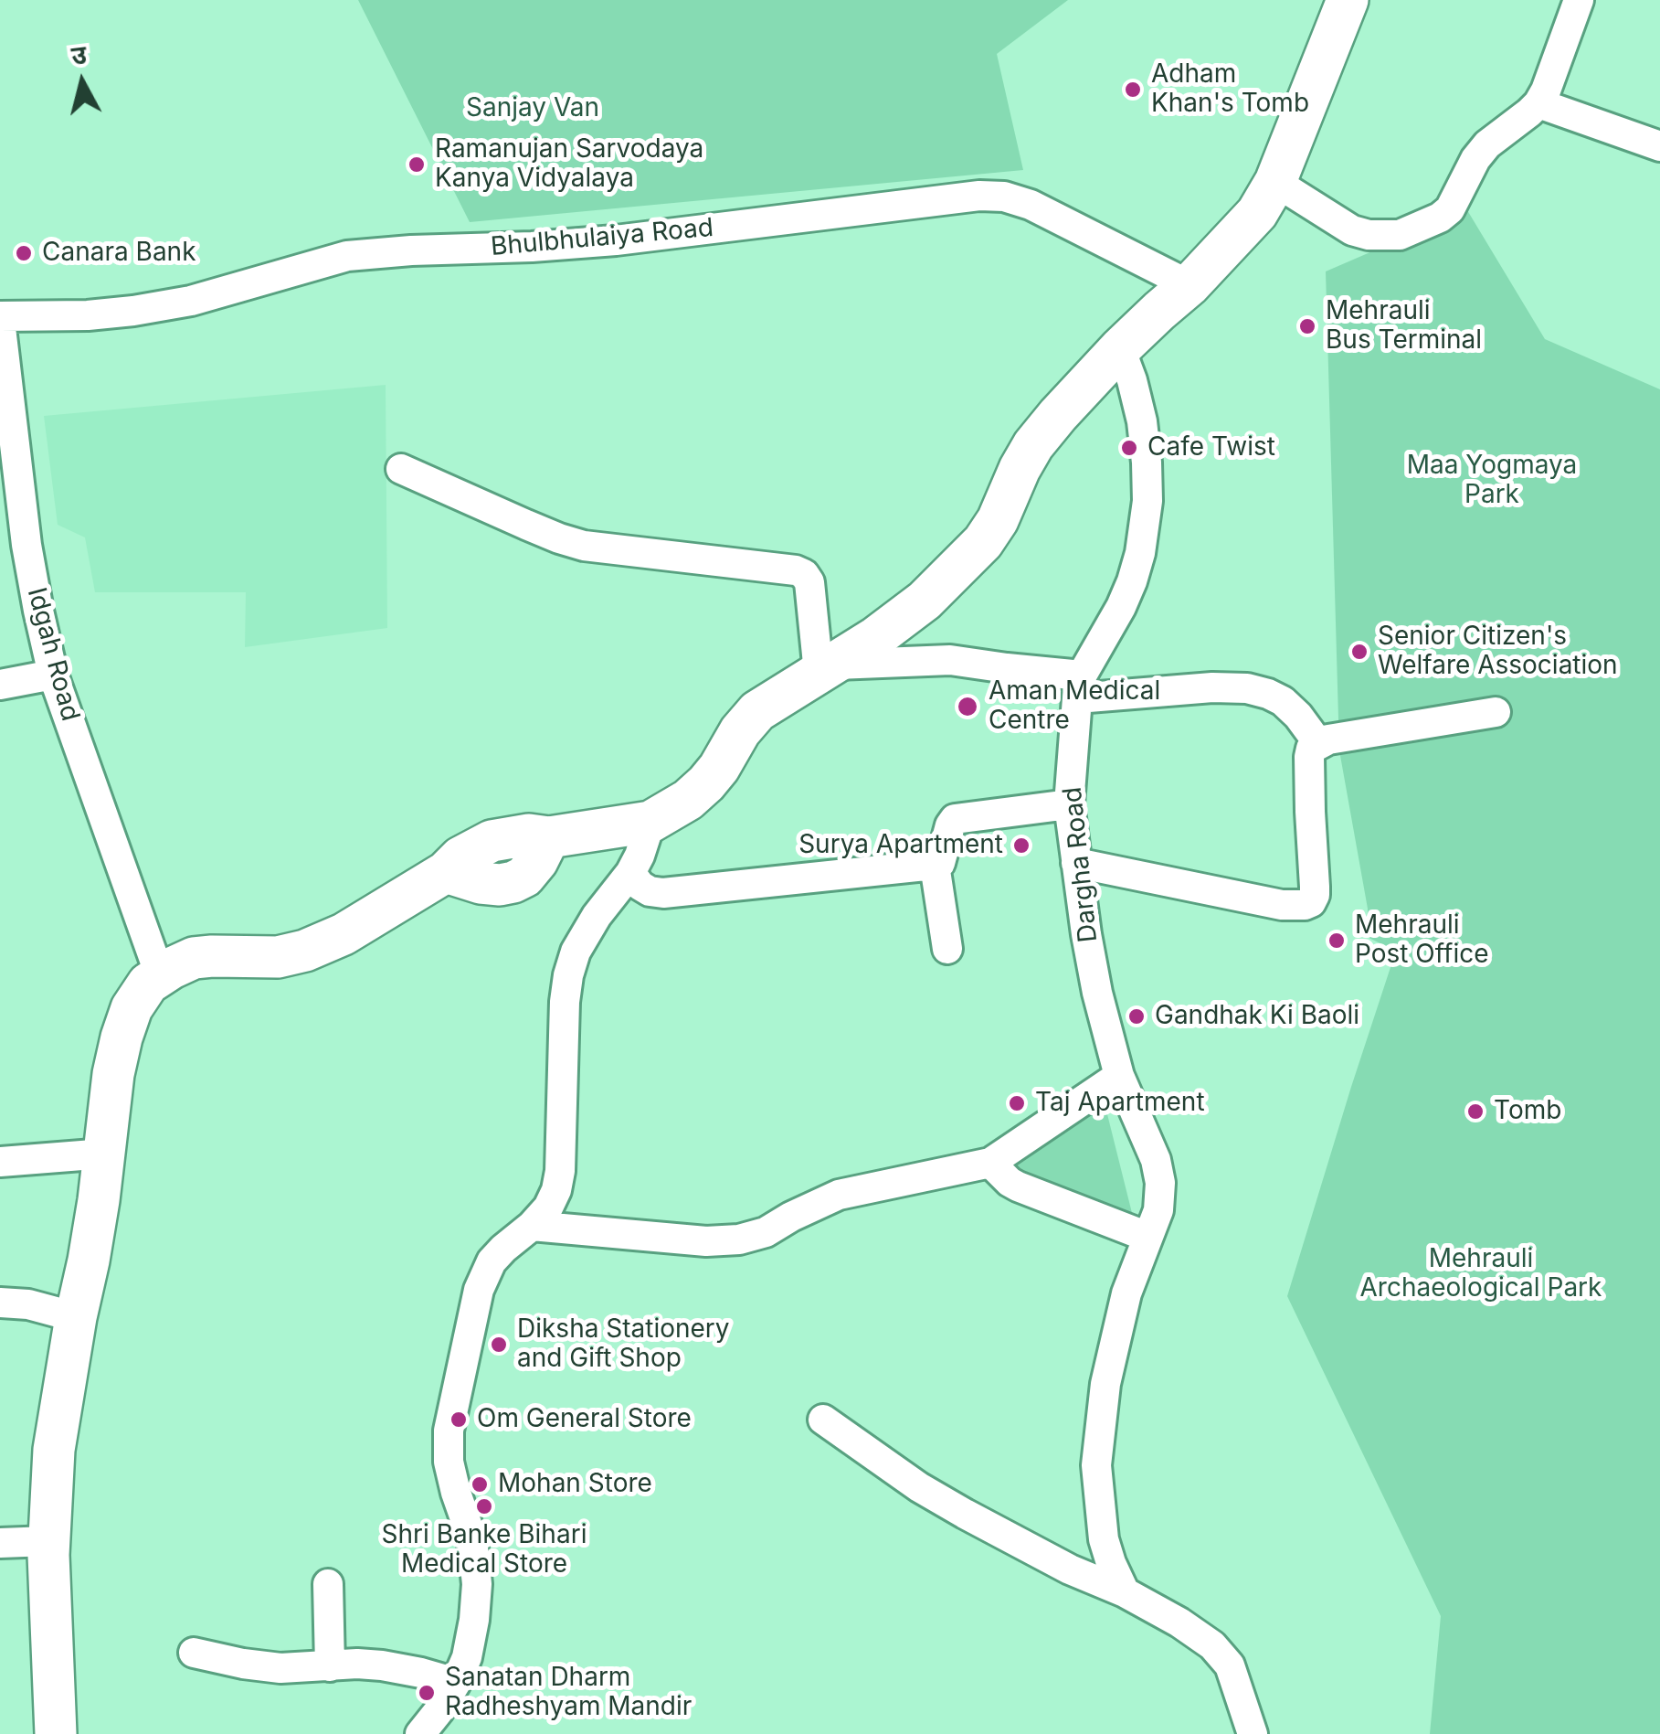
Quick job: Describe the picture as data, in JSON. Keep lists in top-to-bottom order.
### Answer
{
  "streets": {
    "street": ["Bhulbhulaiya Road", "Idgah Road", "Dargha Road"]
  },
  "crossings": [
    ["Bhulbhulaiya Road", "Idgah Road"]
  ],
  "parks": ["Sanjay Van", "Maa Yogmaya Park", "Mehrauli Archaeological Park"],
  "places": [
    "Adham Khan's Tomb",
    "Ramanujan Sarvodaya Kanya Vidyalaya",
    "Canara Bank",
    "Mehrauli Bus Terminal",
    "Cafe Twist",
    "Senior Citizen's Welfare Association",
    "Aman Medical Centre",
    "Surya Apartment",
    "Mehrauli Post Office",
    "Gandhak Ki Baoli",
    "Taj Apartment",
    "Tomb",
    "Diksha Stationery and Gift Shop",
    "Om General Store",
    "Mohan Store",
    "Shri Banke Bihari Medical Store",
    "Sanatan Dharm Radheshyam Mandir"
  ],
  "north": "top"
}
